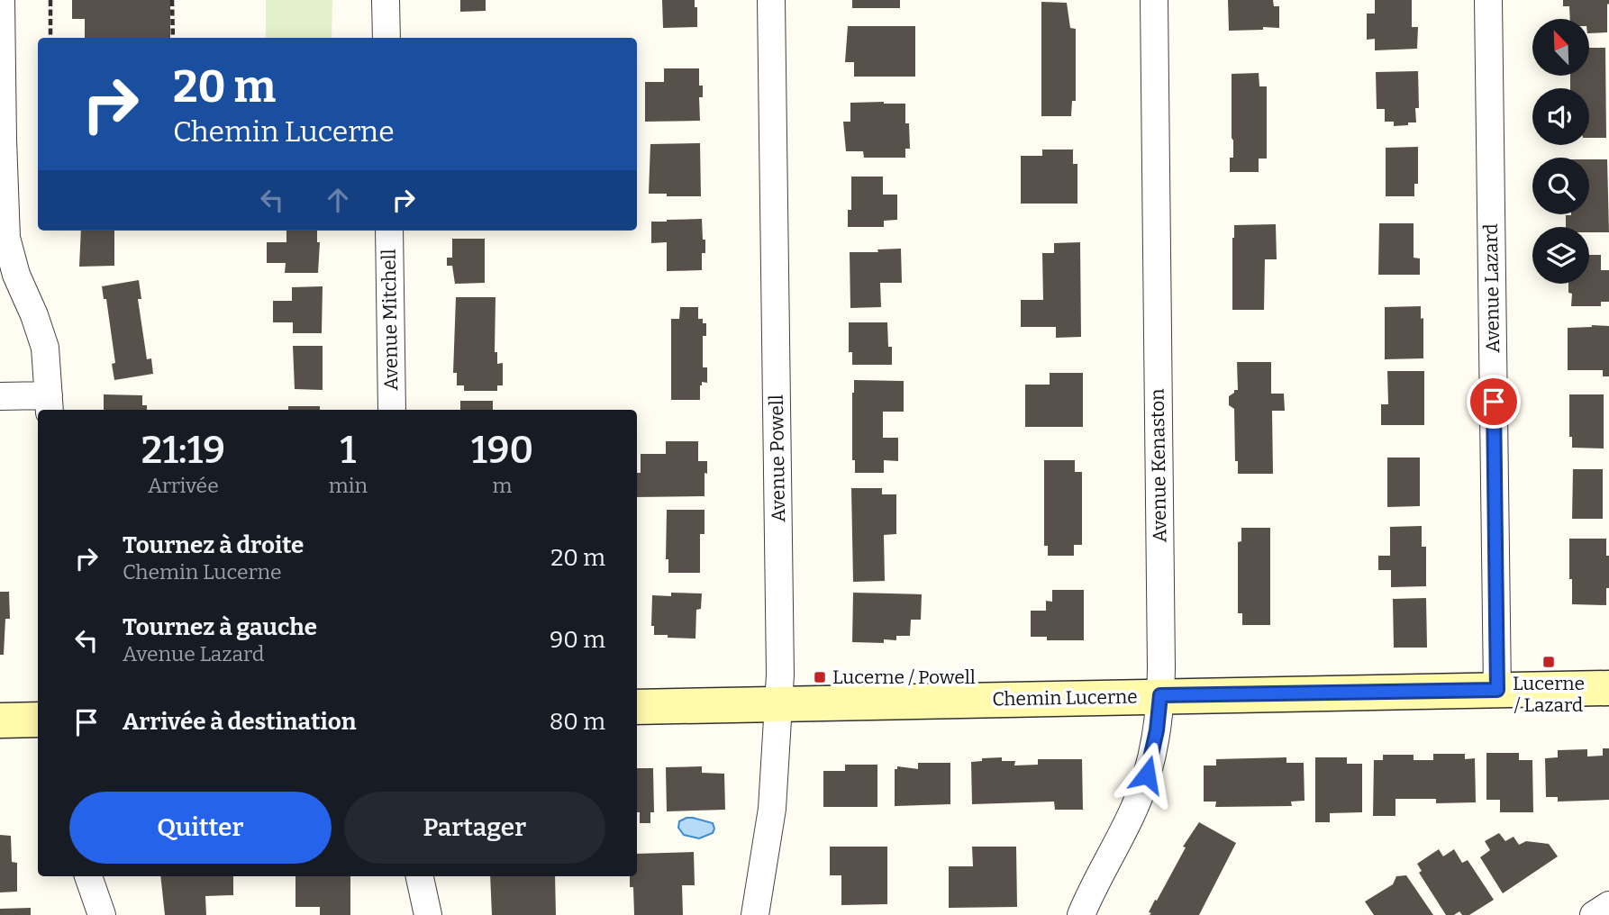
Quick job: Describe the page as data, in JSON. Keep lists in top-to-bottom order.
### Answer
{
  "streets": {
    "main road": ["Chemin Lucerne"],
    "street": [
      "Avenue Lazard",
      "Avenue Mitchell",
      "Avenue Powell",
      "Avenue Kenaston"
    ]
  },
  "crossings": [
    ["Avenue Lazard", "Chemin Lucerne"],
    ["Avenue Powell", "Chemin Lucerne"],
    ["Avenue Kenaston", "Chemin Lucerne"]
  ],
  "places": {
    "transit": ["Lucerne / Lazard", "Lucerne / Powell"]
  },
  "north": "top left",
  "page": {
    "turn": ["20 m", "Chemin Lucerne"],
    "eta": [
      "21:19",
      "Arrivée",
      "1",
      "min",
      "190",
      "m"
    ],
    "list": [
      {
        "name": "Tournez à droite",
        "note": "Chemin Lucerne",
        "value": "20 m"
      },
      {
        "name": "Tournez à gauche",
        "note": "Avenue Lazard",
        "value": "90 m"
      },
      {
        "name": "Arrivée à destination",
        "value": "80 m"
      }
    ],
    "buttons": ["Quitter", "Partager"]
  }
}
